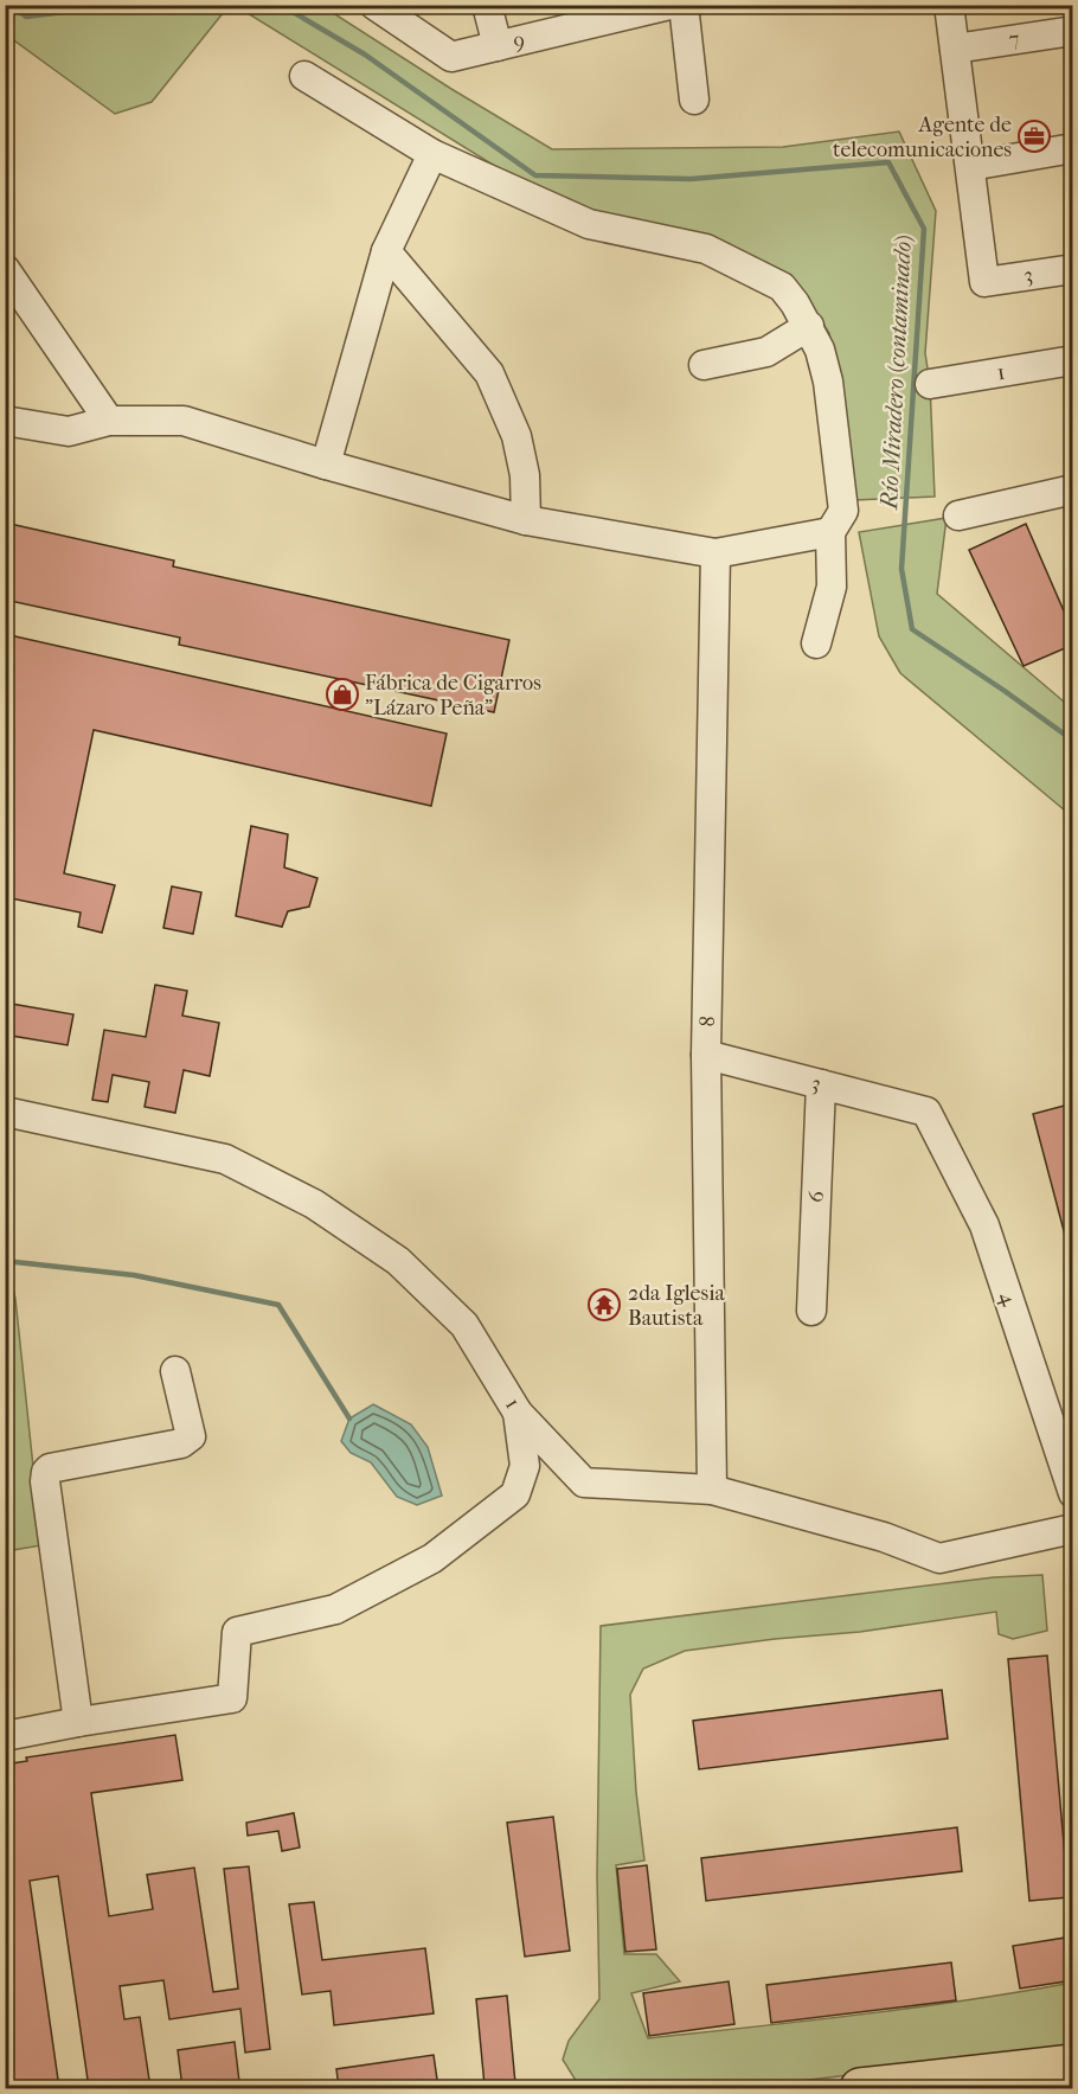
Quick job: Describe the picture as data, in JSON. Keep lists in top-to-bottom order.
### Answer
{
  "streets": {
    "street": [
      "7",
      "9",
      "3",
      "1",
      "8",
      "6",
      "4"
    ]
  },
  "crossings": [
    ["3", "8"],
    ["3", "6"],
    ["3", "4"],
    ["1", "8"]
  ],
  "water": ["Río Miradero (contaminado)"],
  "places": {
    "office": ["Agente de telecomunicaciones"],
    "shop": ["Fábrica de Cigarros \"Lázaro Peña\""],
    "temple": ["2da Iglesia Bautista"]
  }
}
